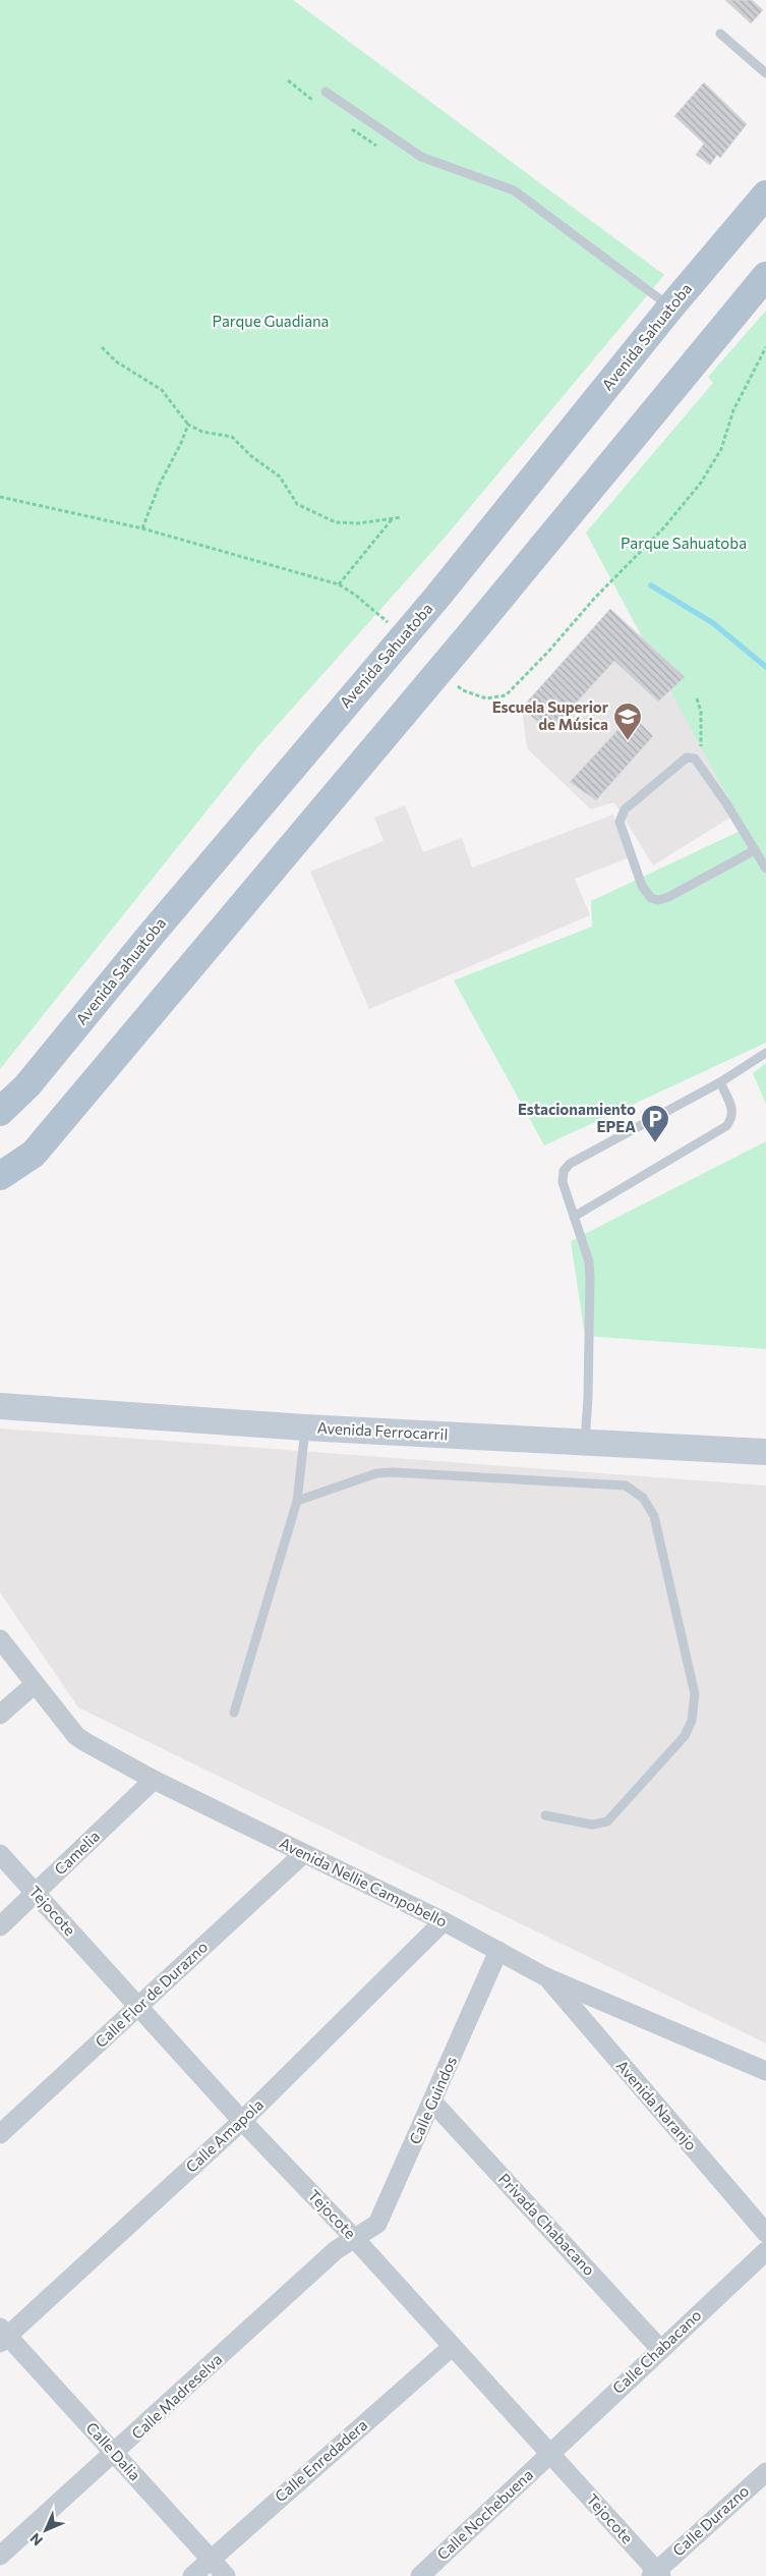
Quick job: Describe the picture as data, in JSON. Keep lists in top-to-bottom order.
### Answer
{
  "streets": {
    "main road": ["Avenida Sahuatoba"],
    "street": [
      "Avenida Ferrocarril",
      "Camelia",
      "Avenida Nellie Campobello",
      "Tejocote",
      "Calle Flor de Durazno",
      "Calle Guindos",
      "Avenida Naranjo",
      "Calle Amapola",
      "Privada Chabacano",
      "Calle Chabacano",
      "Calle Madreselva",
      "Calle Dalia",
      "Calle Enredadera",
      "Calle Nochebuena",
      "Calle Durazno"
    ]
  },
  "crossings": [
    ["Camelia", "Avenida Nellie Campobello"],
    ["Camelia", "Tejocote"],
    ["Avenida Nellie Campobello", "Calle Flor de Durazno"],
    ["Avenida Nellie Campobello", "Calle Guindos"],
    ["Avenida Nellie Campobello", "Avenida Naranjo"],
    ["Avenida Nellie Campobello", "Calle Amapola"],
    ["Tejocote", "Calle Flor de Durazno"],
    ["Tejocote", "Calle Guindos"],
    ["Tejocote", "Calle Amapola"],
    ["Tejocote", "Calle Chabacano"],
    ["Tejocote", "Calle Madreselva"],
    ["Tejocote", "Calle Enredadera"],
    ["Tejocote", "Calle Nochebuena"],
    ["Tejocote", "Calle Durazno"],
    ["Calle Guindos", "Privada Chabacano"],
    ["Calle Guindos", "Calle Madreselva"],
    ["Calle Amapola", "Calle Dalia"],
    ["Privada Chabacano", "Calle Chabacano"],
    ["Calle Chabacano", "Calle Nochebuena"],
    ["Calle Madreselva", "Calle Dalia"],
    ["Calle Dalia", "Calle Enredadera"]
  ],
  "parks": ["Parque Guadiana", "Parque Sahuatoba"],
  "places": {
    "school or university": ["Escuela Superior de Música"],
    "parking": ["Estacionamiento EPEA"]
  },
  "north": "bottom left"
}
